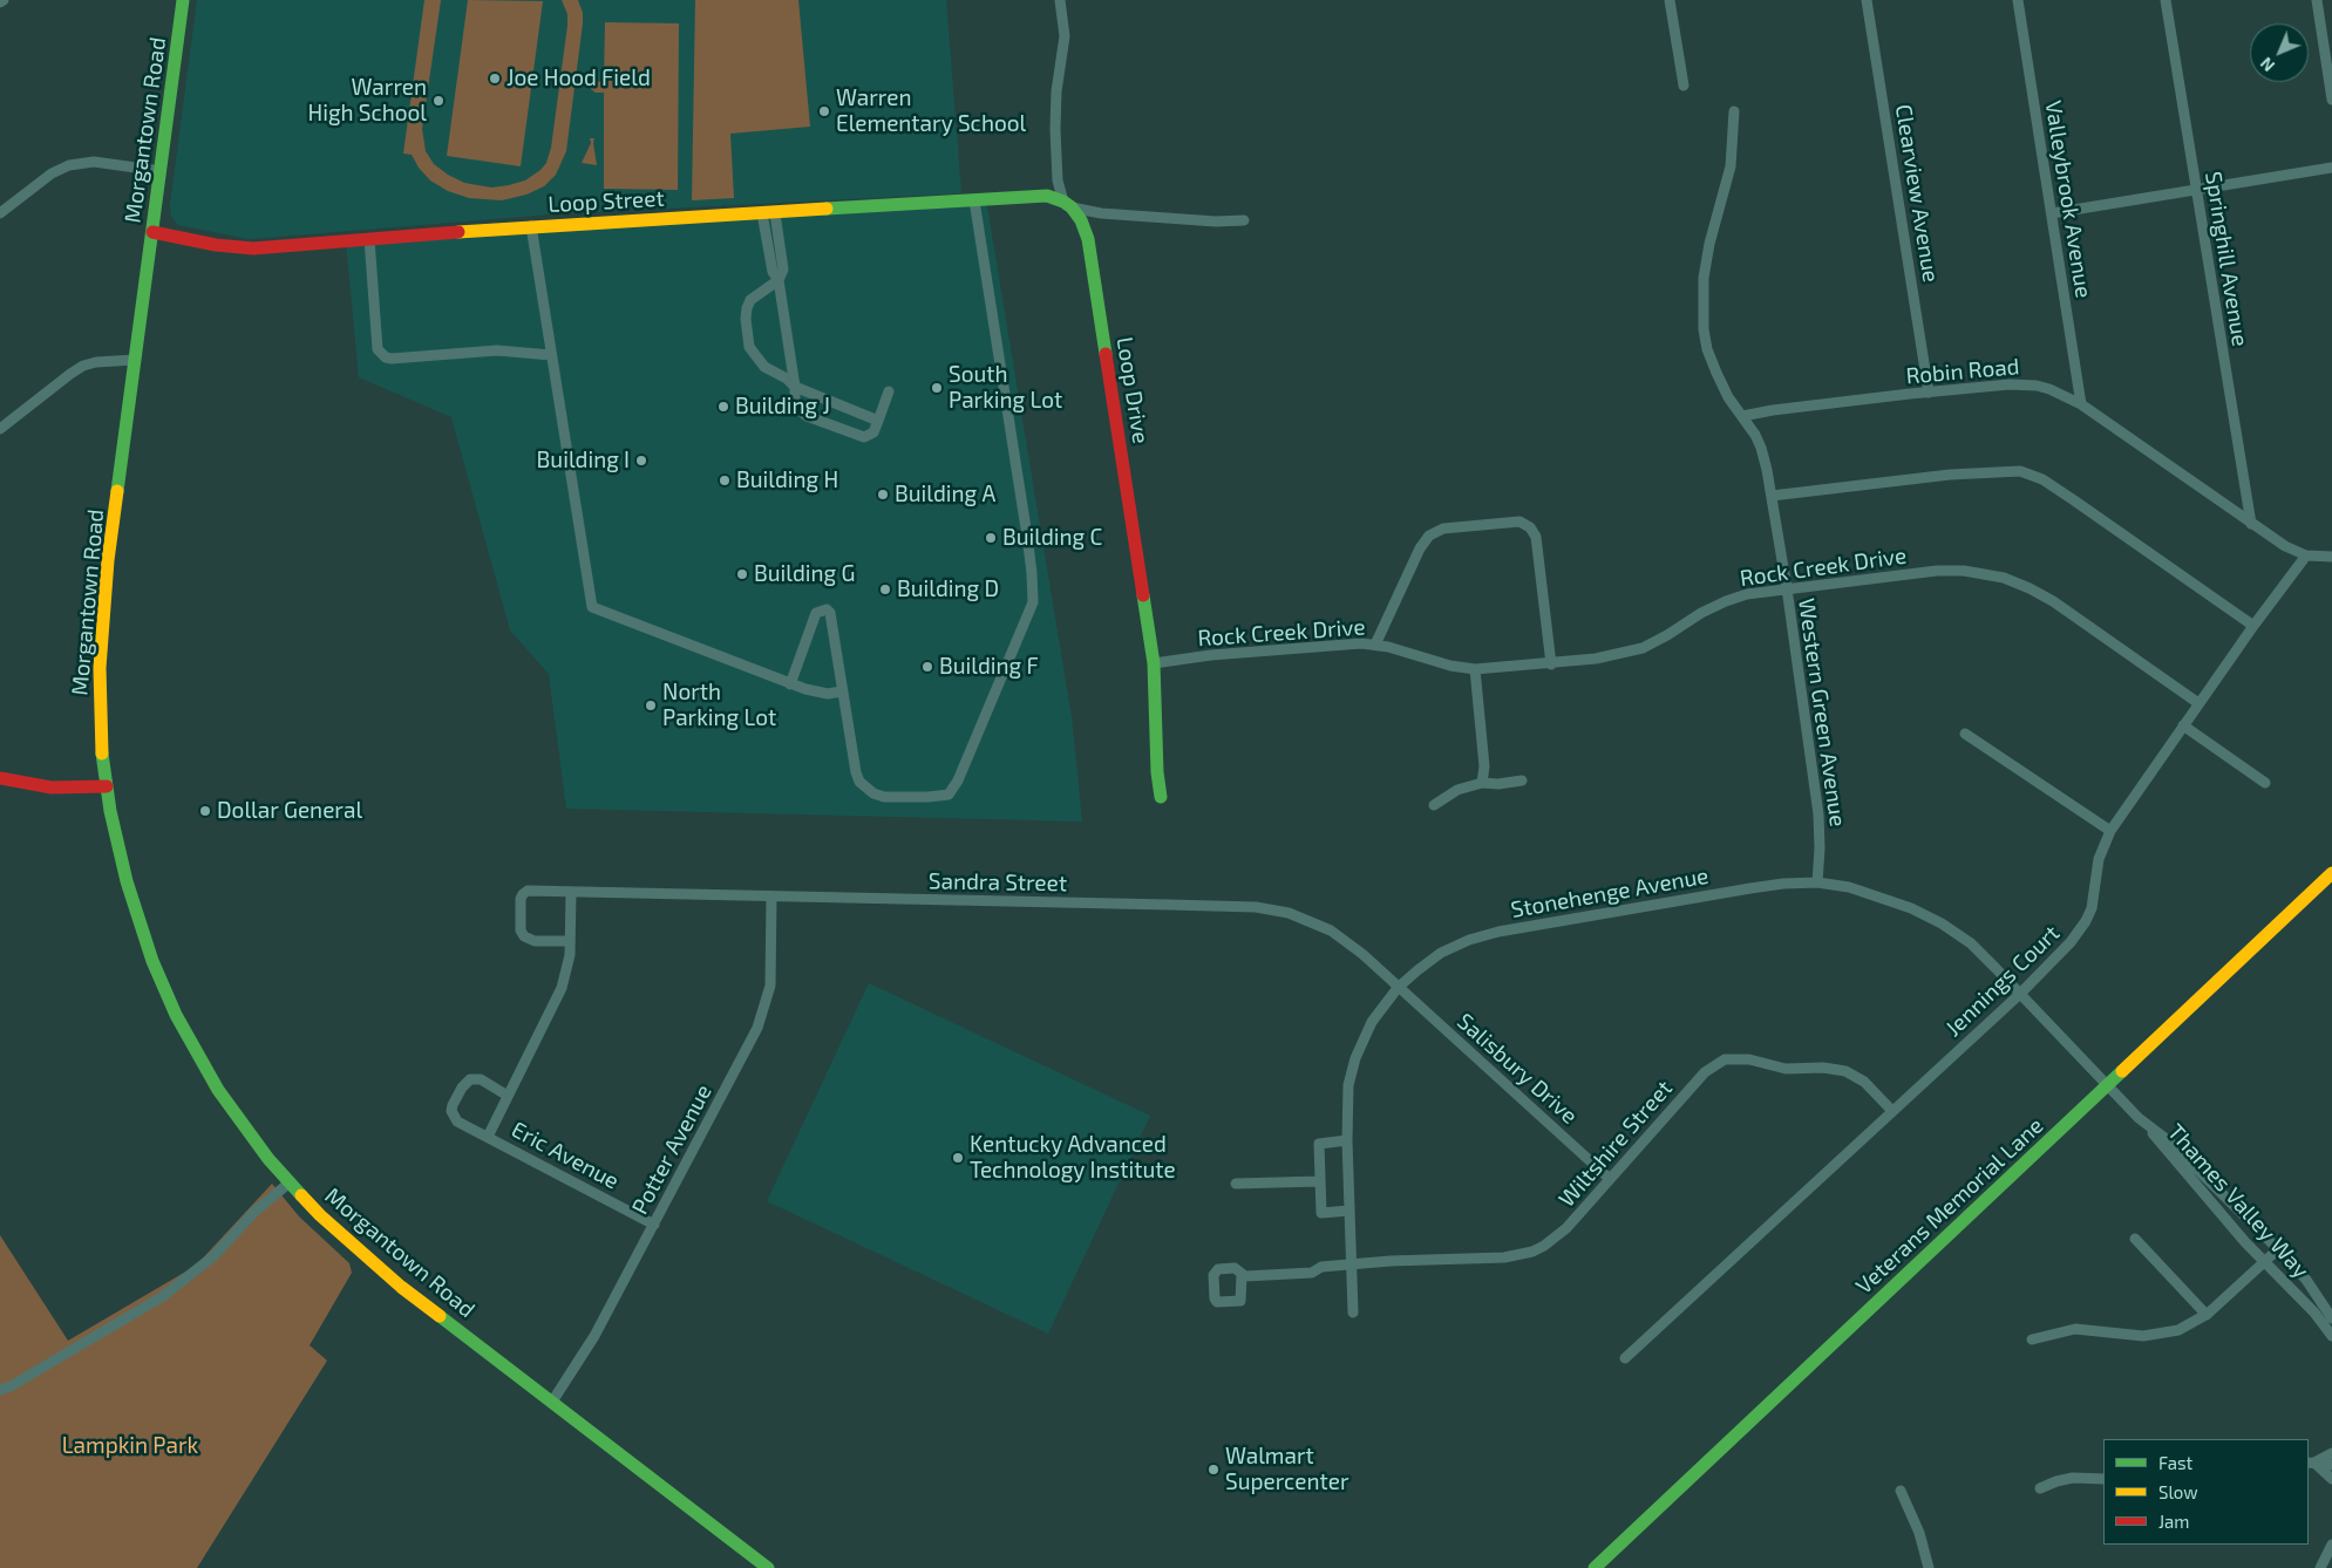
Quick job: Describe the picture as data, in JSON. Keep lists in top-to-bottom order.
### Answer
{
  "streets": {
    "main road": [
      "Morgantown Road",
      "Loop Street",
      "Loop Drive",
      "Veterans Memorial Lane"
    ],
    "street": [
      "Clearview Avenue",
      "Valleybrook Avenue",
      "Springhill Avenue",
      "Robin Road",
      "Rock Creek Drive",
      "Western Green Avenue",
      "Sandra Street",
      "Stonehenge Avenue",
      "Jennings Court",
      "Salisbury Drive",
      "Wiltshire Street",
      "Potter Avenue",
      "Eric Avenue",
      "Thames Valley Way"
    ]
  },
  "crossings": [
    ["Morgantown Road", "Loop Street"],
    ["Morgantown Road", "Potter Avenue"],
    ["Clearview Avenue", "Robin Road"],
    ["Valleybrook Avenue", "Robin Road"],
    ["Loop Street", "Loop Drive"],
    ["Springhill Avenue", "Robin Road"],
    ["Robin Road", "Western Green Avenue"],
    ["Robin Road", "Jennings Court"],
    ["Loop Drive", "Rock Creek Drive"],
    ["Rock Creek Drive", "Western Green Avenue"],
    ["Rock Creek Drive", "Jennings Court"],
    ["Western Green Avenue", "Stonehenge Avenue"],
    ["Sandra Street", "Stonehenge Avenue"],
    ["Sandra Street", "Salisbury Drive"],
    ["Sandra Street", "Potter Avenue"],
    ["Stonehenge Avenue", "Jennings Court"],
    ["Stonehenge Avenue", "Salisbury Drive"],
    ["Stonehenge Avenue", "Wiltshire Street"],
    ["Stonehenge Avenue", "Thames Valley Way"],
    ["Stonehenge Avenue", "Veterans Memorial Lane"],
    ["Jennings Court", "Wiltshire Street"],
    ["Salisbury Drive", "Wiltshire Street"],
    ["Potter Avenue", "Eric Avenue"],
    ["Thames Valley Way", "Veterans Memorial Lane"]
  ],
  "parks": ["Lampkin Park"],
  "places": [
    "Joe Hood Field",
    "Warren High School",
    "Warren Elementary School",
    "South Parking Lot",
    "Building J",
    "Building I",
    "Building H",
    "Building A",
    "Building C",
    "Building G",
    "Building D",
    "Building F",
    "North Parking Lot",
    "Dollar General",
    "Kentucky Advanced Technology Institute",
    "Walmart Supercenter"
  ],
  "legend": ["Fast", "Slow", "Jam"],
  "north": "bottom left"
}
